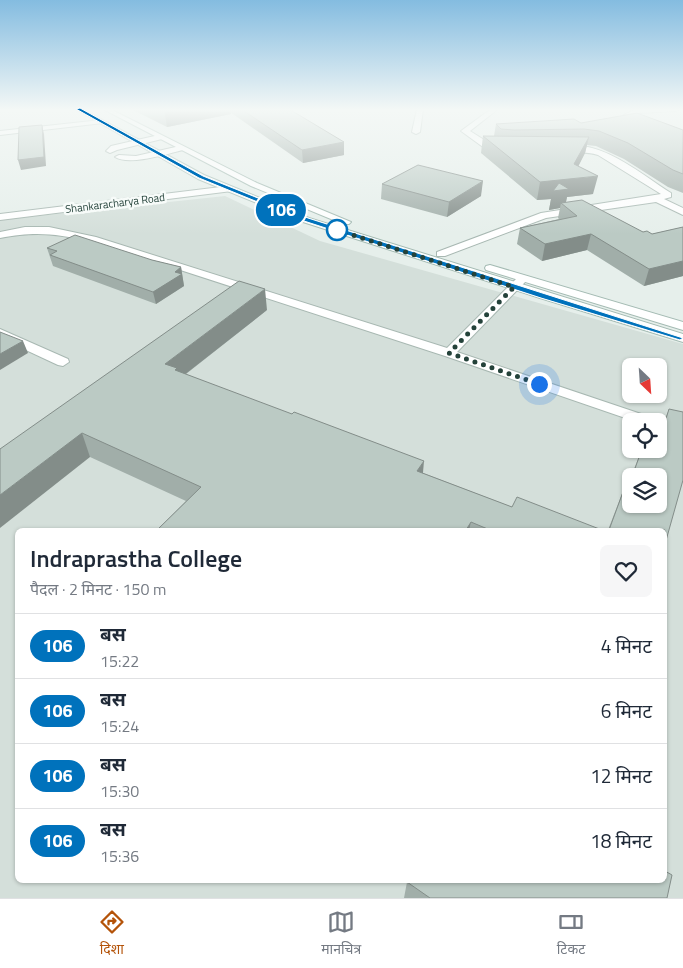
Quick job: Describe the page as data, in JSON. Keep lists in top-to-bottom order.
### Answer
{
  "streets": {
    "main road": ["Shankaracharya Road"]
  },
  "lines": ["bus line 106"],
  "north": "bottom right",
  "page": {
    "on_map": "106",
    "heading": ["Indraprastha College", "पैदल · 2 मिनट · 150 m"],
    "list": [
      {
        "mark": "106",
        "name": "बस",
        "note": "15:22",
        "value": "4 मिनट"
      },
      {
        "mark": "106",
        "name": "बस",
        "note": "15:24",
        "value": "6 मिनट"
      },
      {
        "mark": "106",
        "name": "बस",
        "note": "15:30",
        "value": "12 मिनट"
      },
      {
        "mark": "106",
        "name": "बस",
        "note": "15:36",
        "value": "18 मिनट"
      }
    ],
    "tabs": ["दिशा", "मानचित्र", "टिकट"]
  }
}
